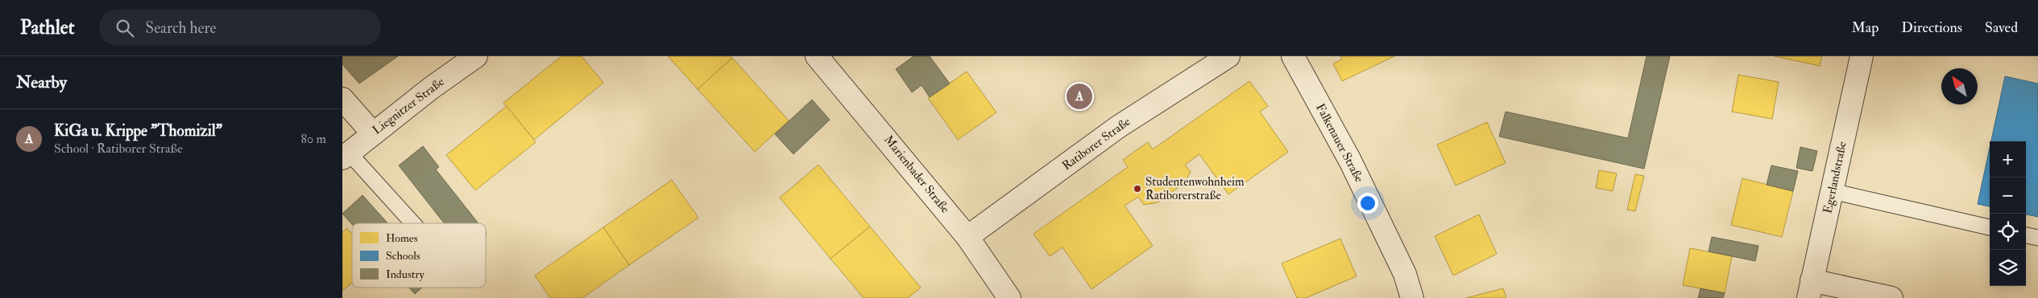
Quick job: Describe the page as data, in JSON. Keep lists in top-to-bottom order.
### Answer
{
  "streets": {
    "street": [
      "Liegnitzer Straße",
      "Falkenauer Straße",
      "Ratiborer Straße",
      "Marienbader Straße",
      "Egerlandstraße"
    ]
  },
  "crossings": [
    ["Ratiborer Straße", "Marienbader Straße"]
  ],
  "places": ["Studentenwohnheim Ratiborerstraße"],
  "legend": ["Homes", "Schools", "Industry"],
  "north": "top left",
  "page": {
    "header": "Pathlet",
    "search": "Search here",
    "nav": ["Map", "Directions", "Saved"],
    "heading": "Nearby",
    "pins": "A",
    "list": [
      {
        "mark": "A",
        "name": "KiGa u. Krippe \"Thomizil\"",
        "note": "School · Ratiborer Straße",
        "value": "80 m"
      }
    ],
    "map_buttons": ["+", "−"]
  }
}
